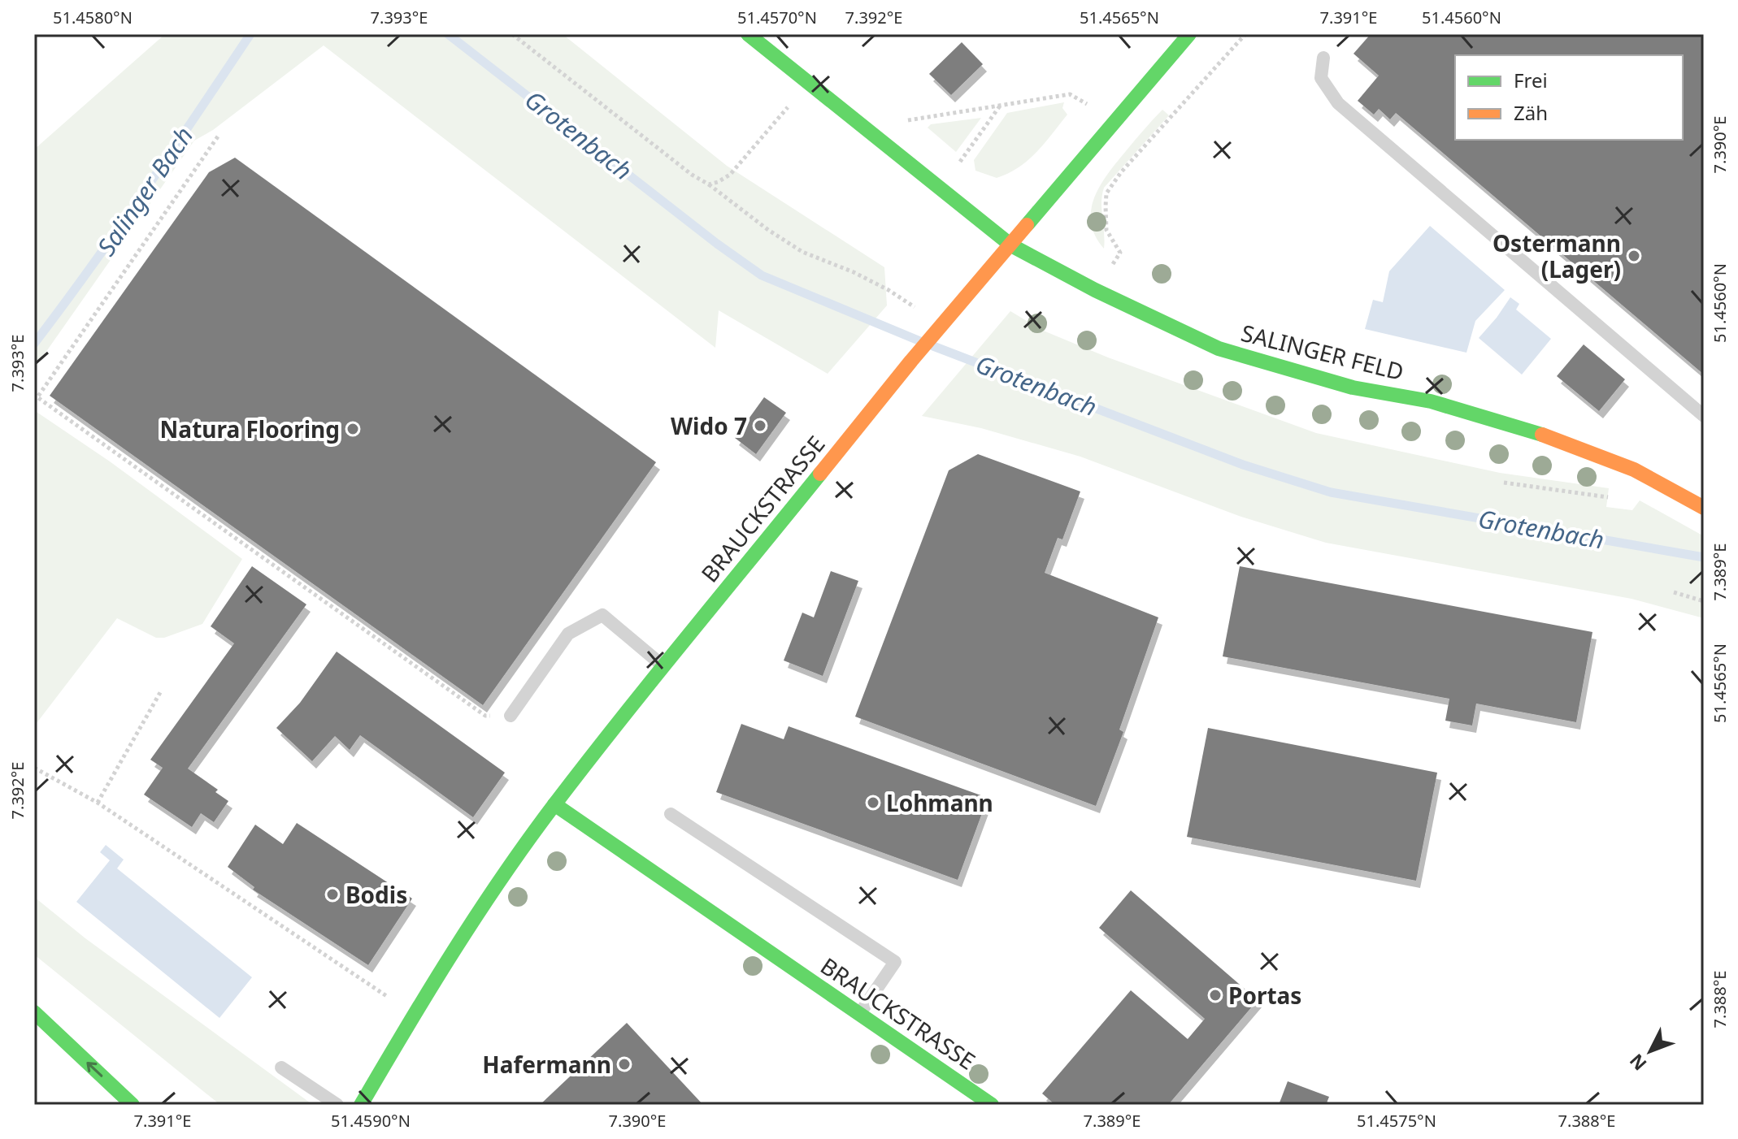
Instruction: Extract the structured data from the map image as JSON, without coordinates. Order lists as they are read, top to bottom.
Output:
{
  "streets": {
    "main road": ["SALINGER FELD", "BRAUCKSTRASSE"]
  },
  "crossings": [
    ["SALINGER FELD", "BRAUCKSTRASSE"]
  ],
  "water": ["Grotenbach", "Salinger Bach"],
  "places": [
    "Ostermann (Lager)",
    "Wido 7",
    "Natura Flooring",
    "Lohmann",
    "Bodis",
    "Portas",
    "Hafermann"
  ],
  "legend": ["Frei", "Zäh"],
  "north": "bottom left",
  "coordinates": [
    "51.4580°N",
    "7.393°E",
    "51.4570°N",
    "7.392°E",
    "51.4565°N",
    "7.391°E",
    "51.4560°N",
    "7.390°E",
    "7.389°E",
    "7.388°E",
    "51.4590°N",
    "51.4575°N"
  ]
}
